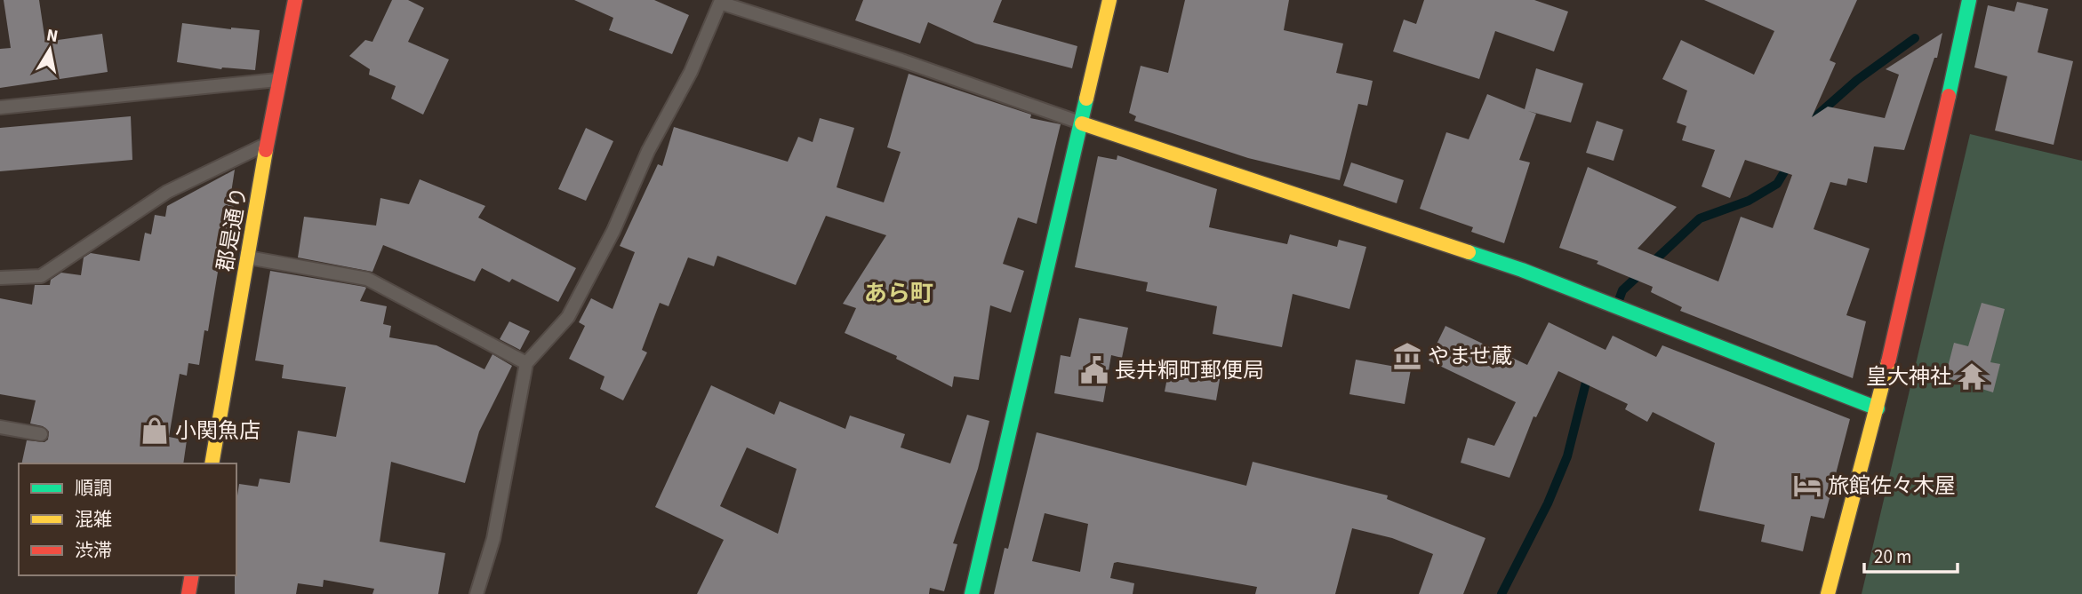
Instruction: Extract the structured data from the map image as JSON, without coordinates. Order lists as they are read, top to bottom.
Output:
{
  "streets": {
    "street": ["郡是通り"]
  },
  "districts": ["あら町"],
  "places": {
    "museum": ["やませ蔵"],
    "public building": ["長井粡町郵便局"],
    "temple": ["皇大神社"],
    "shop": ["小関魚店"],
    "hotel": ["旅館佐々木屋"]
  },
  "legend": ["順調", "混雑", "渋滞"],
  "scale_bar": "20 m",
  "north": "top"
}
